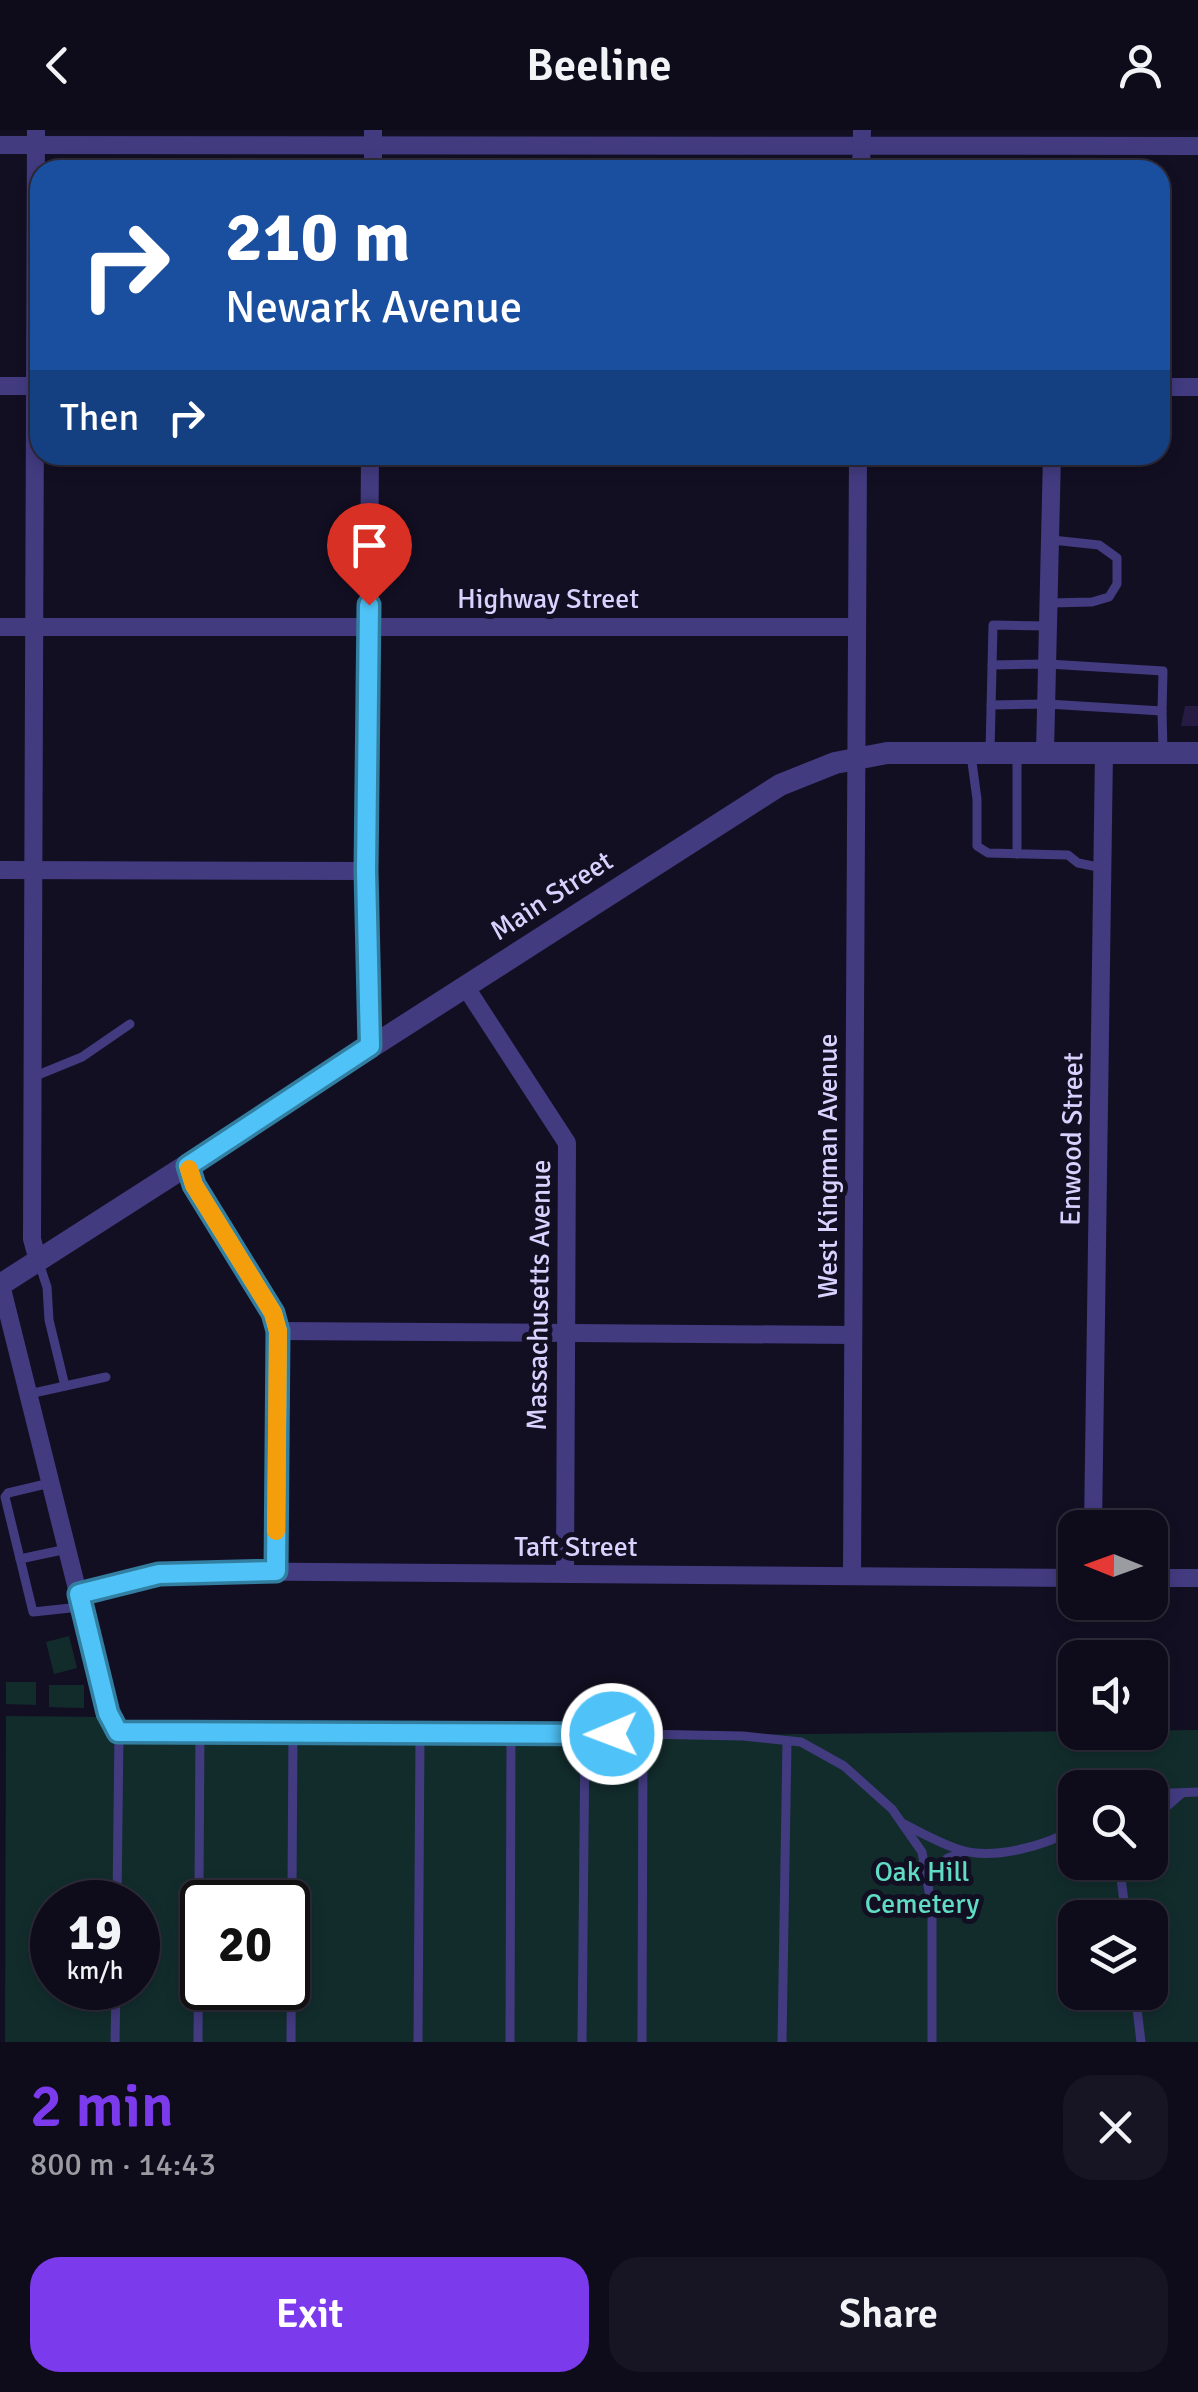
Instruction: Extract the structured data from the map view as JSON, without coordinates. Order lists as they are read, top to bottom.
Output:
{
  "streets": {
    "street": [
      "Highway Street",
      "Main Street",
      "Enwood Street",
      "West Kingman Avenue",
      "Massachusetts Avenue",
      "Taft Street"
    ]
  },
  "crossings": [
    ["Highway Street", "West Kingman Avenue"],
    ["Main Street", "Enwood Street"],
    ["Main Street", "West Kingman Avenue"],
    ["Main Street", "Massachusetts Avenue"],
    ["West Kingman Avenue", "Taft Street"],
    ["Massachusetts Avenue", "Taft Street"]
  ],
  "parks": ["Oak Hill Cemetery"],
  "north": "left",
  "page": {
    "header": "Beeline",
    "turn": ["210 m", "Newark Avenue"],
    "then": "Then",
    "speed": "19 km/h",
    "limit": "20",
    "heading": ["2 min", "800 m · 14:43"],
    "buttons": ["Exit", "Share"]
  }
}
